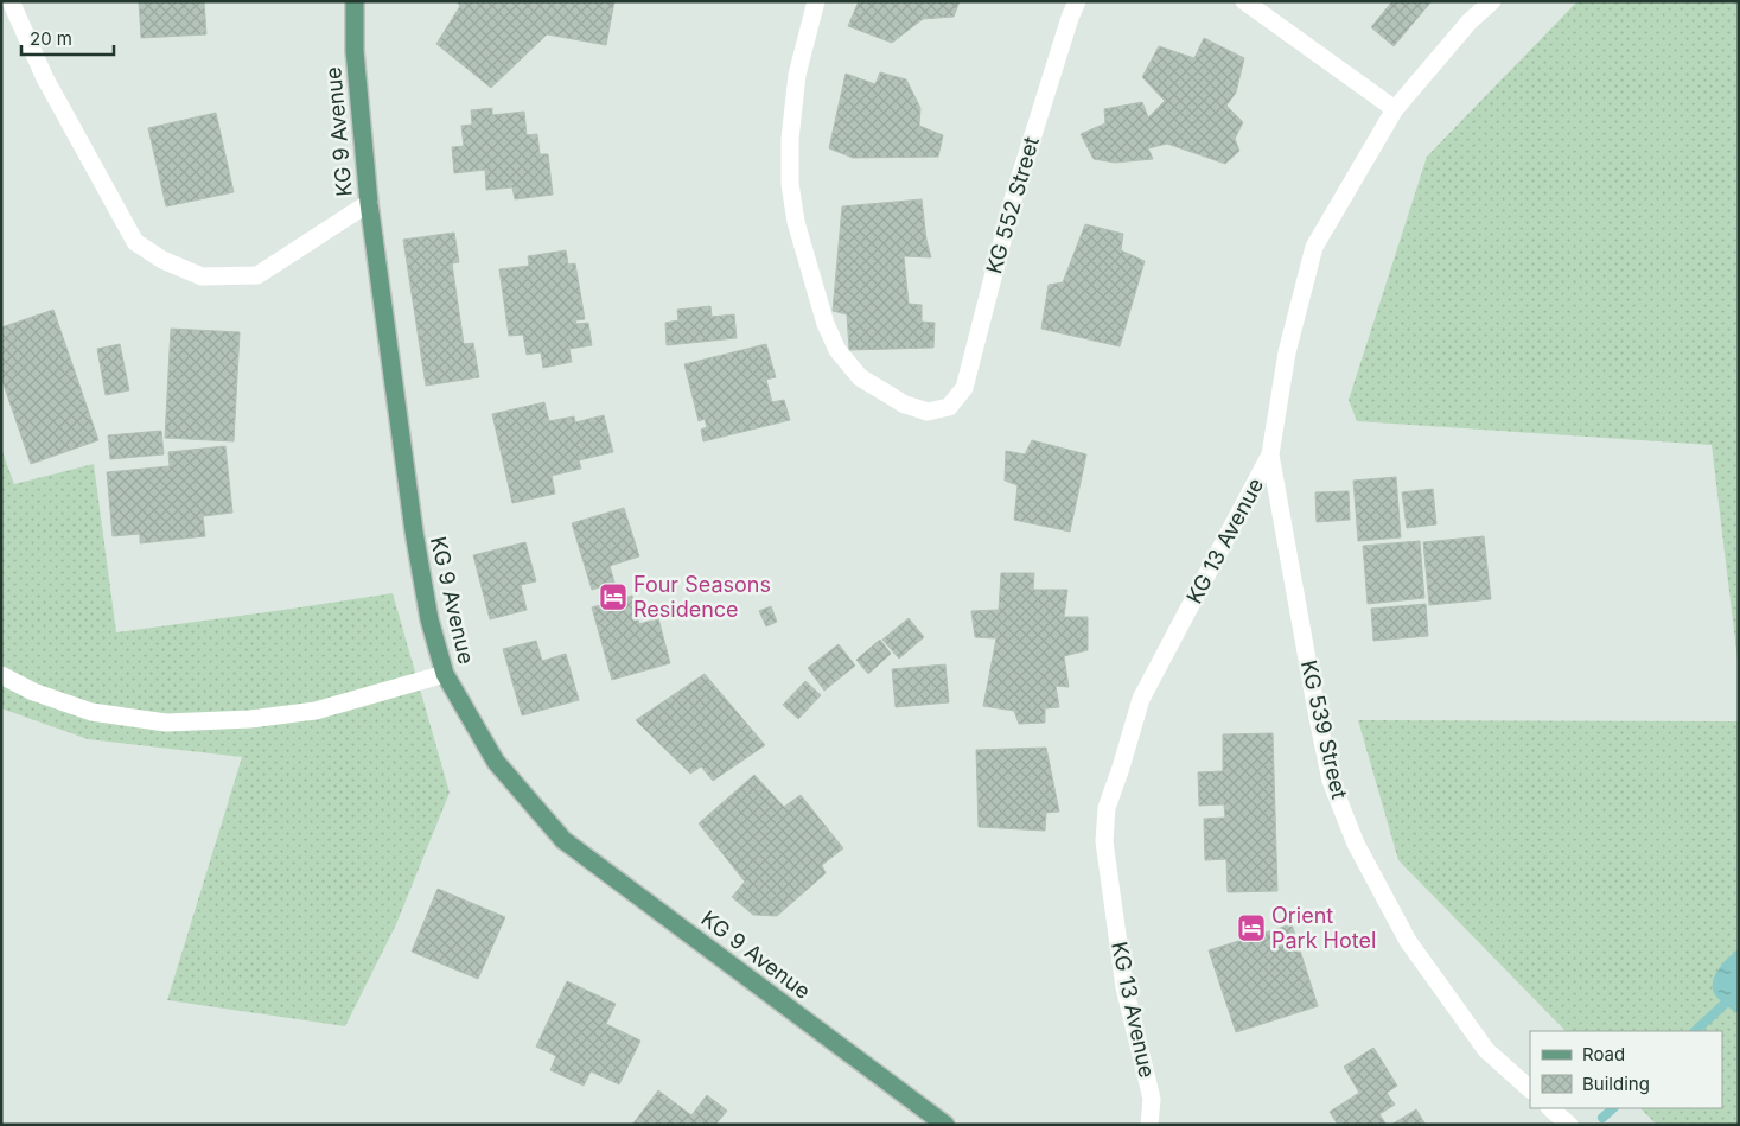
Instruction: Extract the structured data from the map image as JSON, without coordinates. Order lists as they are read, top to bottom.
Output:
{
  "streets": {
    "main road": ["KG 9 Avenue"],
    "street": ["KG 552 Street", "KG 13 Avenue", "KG 539 Street"]
  },
  "crossings": [
    ["KG 13 Avenue", "KG 539 Street"]
  ],
  "places": {
    "hotel": ["Four Seasons Residence", "Orient Park Hotel"]
  },
  "legend": ["Road", "Building"],
  "scale_bar": "20 m"
}
